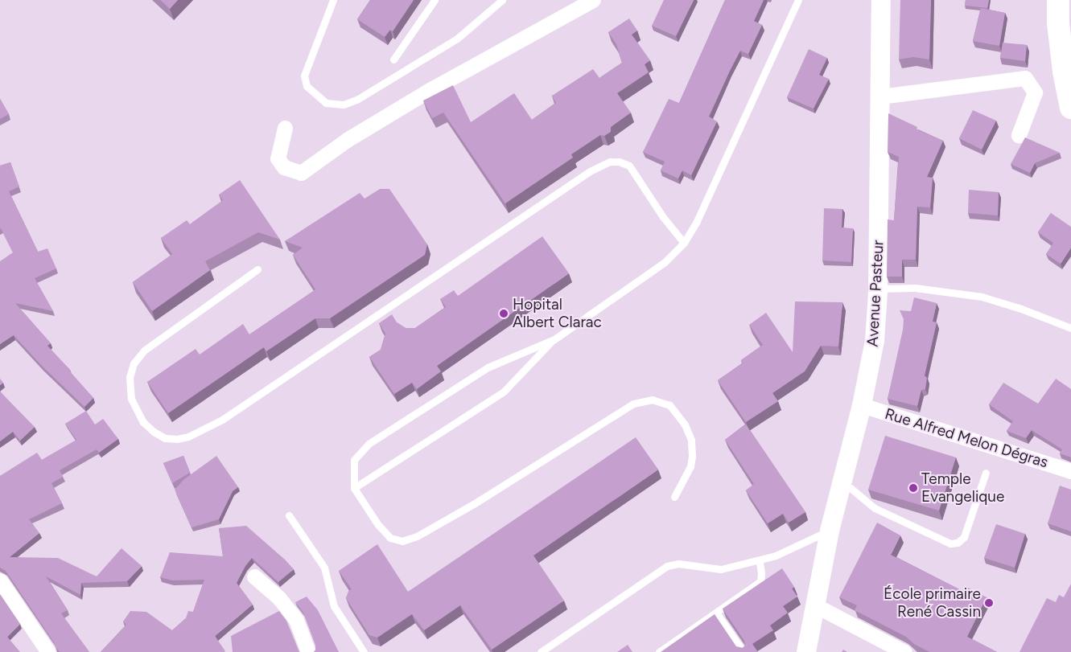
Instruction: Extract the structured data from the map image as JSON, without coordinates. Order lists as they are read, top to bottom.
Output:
{
  "streets": {
    "street": ["Avenue Pasteur", "Rue Alfred Melon Dégras"]
  },
  "crossings": [
    ["Avenue Pasteur", "Rue Alfred Melon Dégras"]
  ],
  "places": ["Hopital Albert Clarac", "Temple Evangelique", "École primaire René Cassin"]
}
